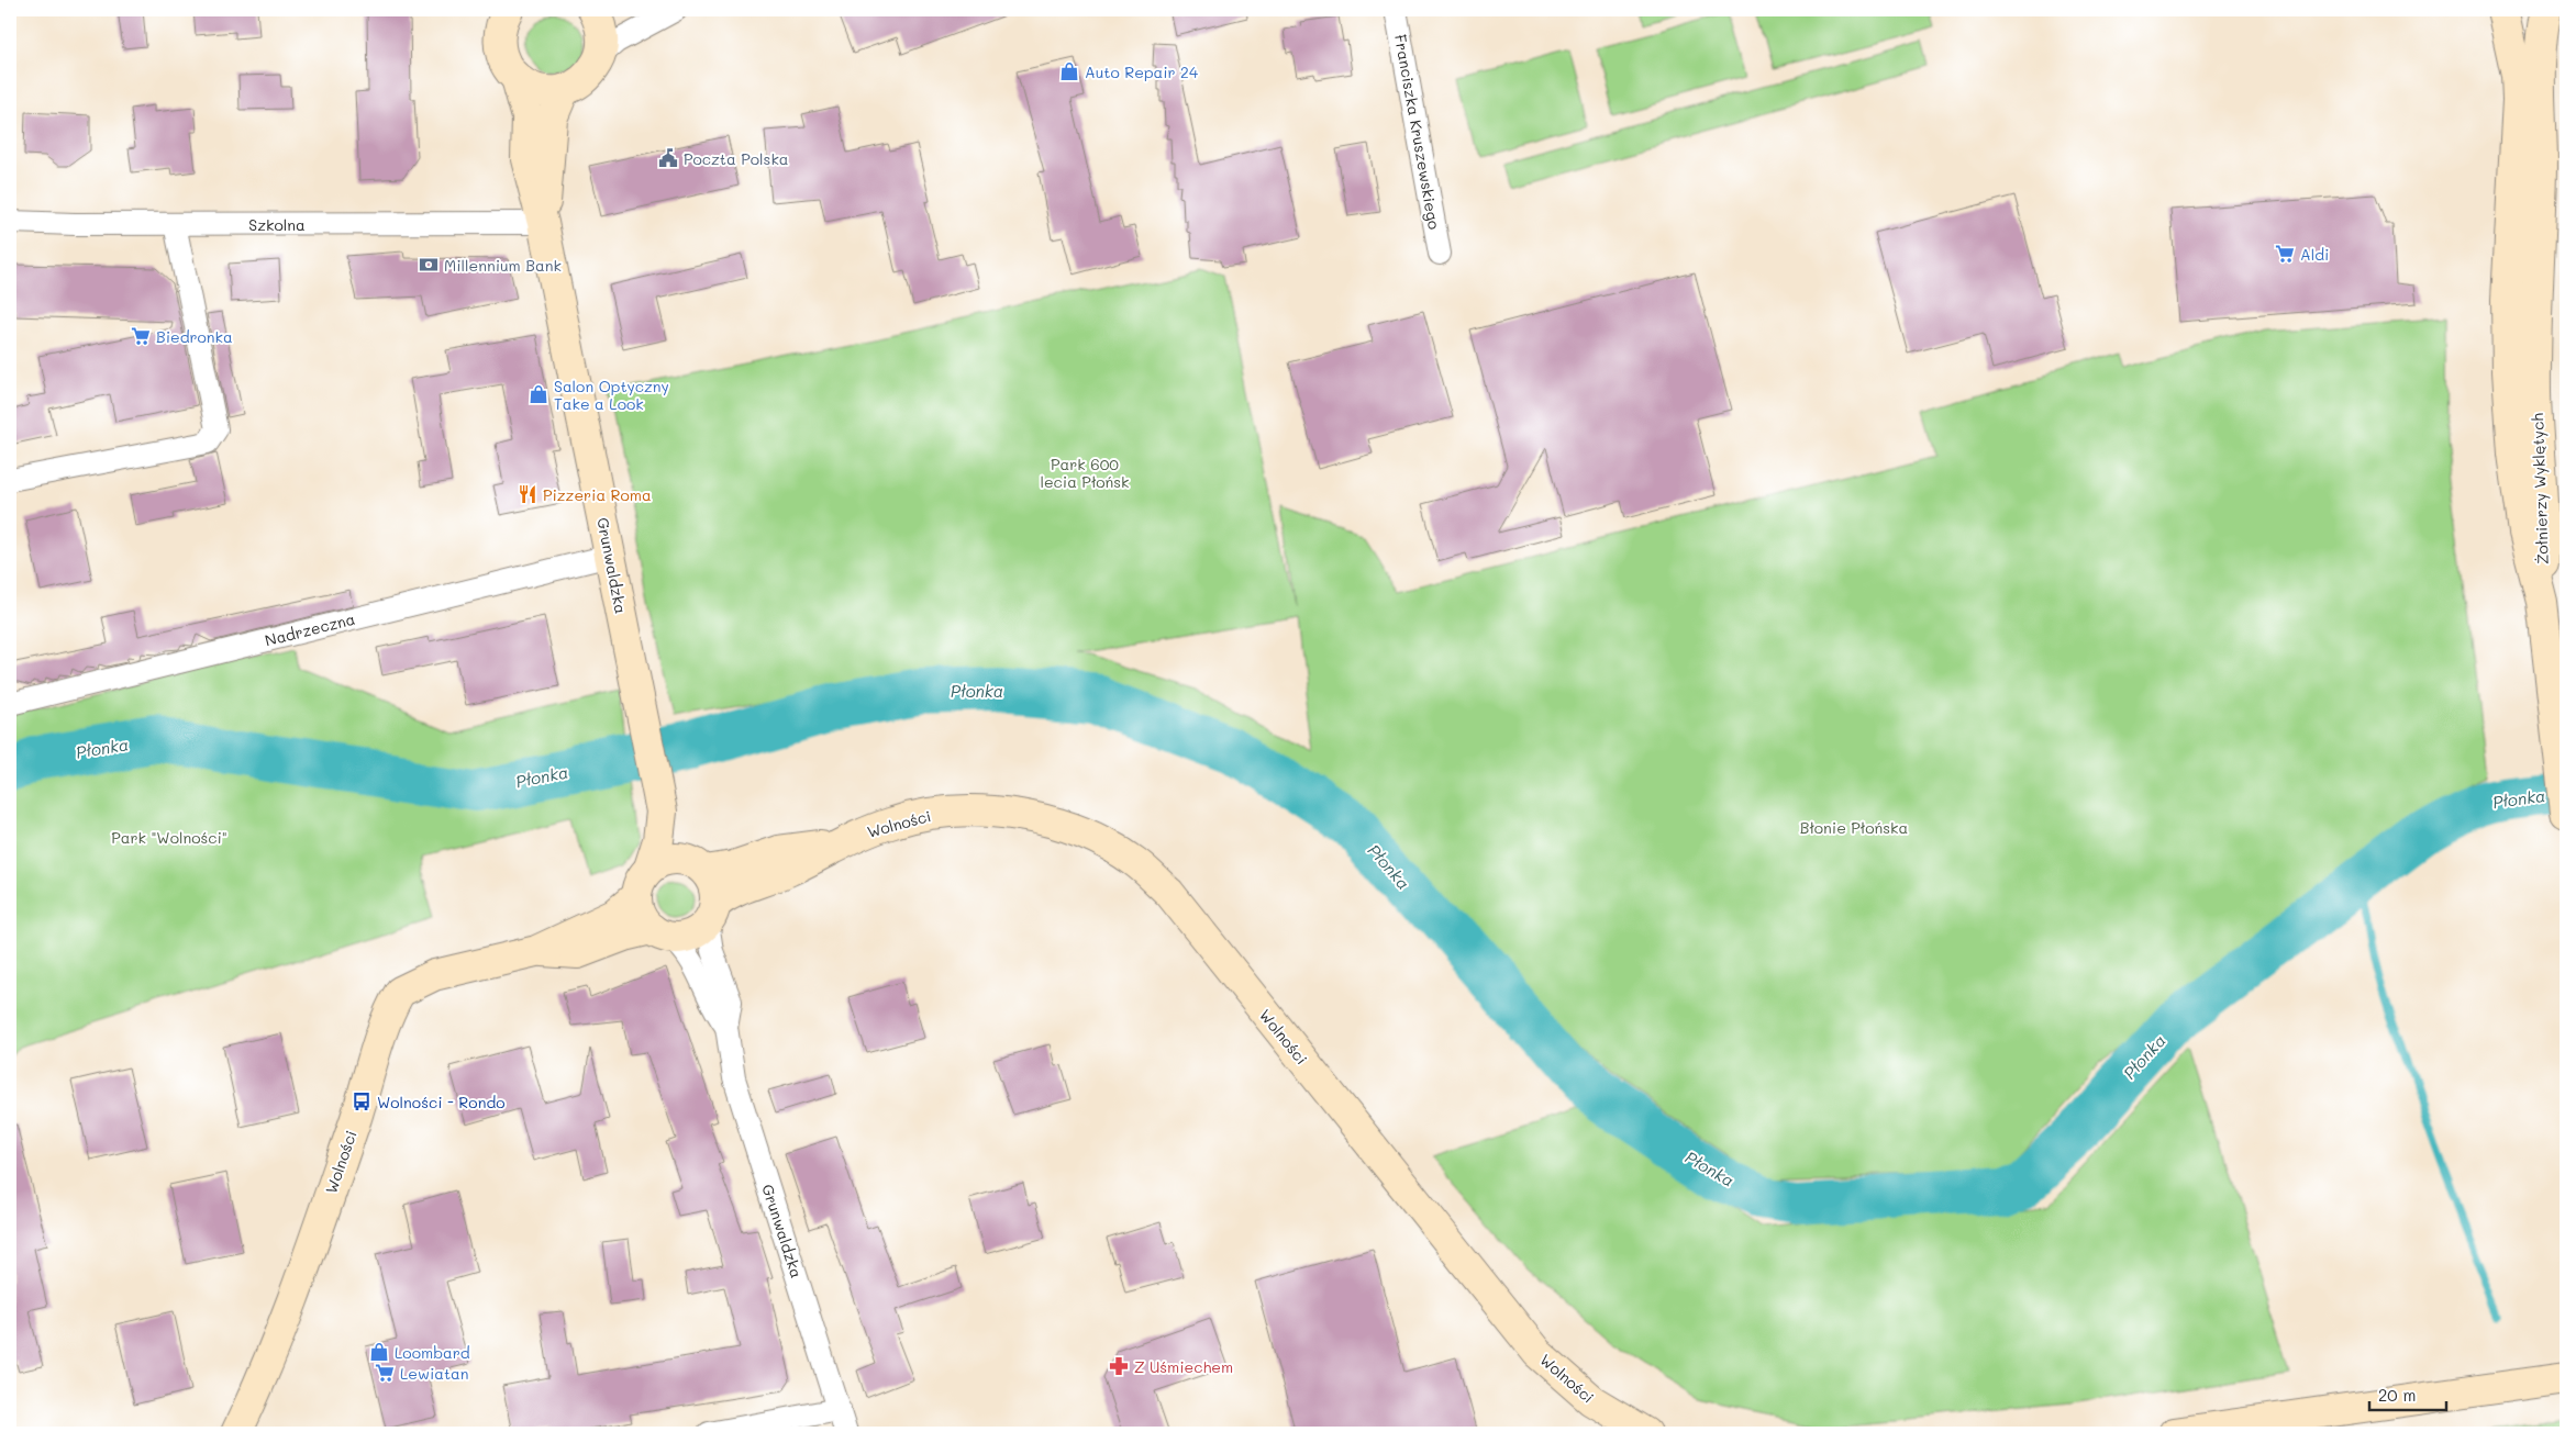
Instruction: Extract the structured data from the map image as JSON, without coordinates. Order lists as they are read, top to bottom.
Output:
{
  "streets": {
    "street": [
      "Franciszka Kruszewskiego",
      "Szkolna",
      "Żołnierzy Wyklętych",
      "Grunwaldzka",
      "Nadrzeczna",
      "Wolności"
    ]
  },
  "crossings": [
    ["Szkolna", "Grunwaldzka"],
    ["Grunwaldzka", "Nadrzeczna"],
    ["Grunwaldzka", "Wolności"]
  ],
  "water": ["Płonka"],
  "parks": ["Park 600 lecia Płońsk", "Błonie Płońska", "Park \"Wolności\""],
  "places": {
    "shop": ["Auto Repair 24", "Salon Optyczny Take a Look", "Loombard"],
    "public building": ["Poczta Polska"],
    "supermarket": ["Aldi", "Biedronka", "Lewiatan"],
    "bank": ["Millennium Bank"],
    "restaurant": ["Pizzeria Roma"],
    "bus stop": ["Wolności - Rondo"],
    "pharmacy": ["Z Uśmiechem"]
  },
  "scale_bar": "20 m"
}
